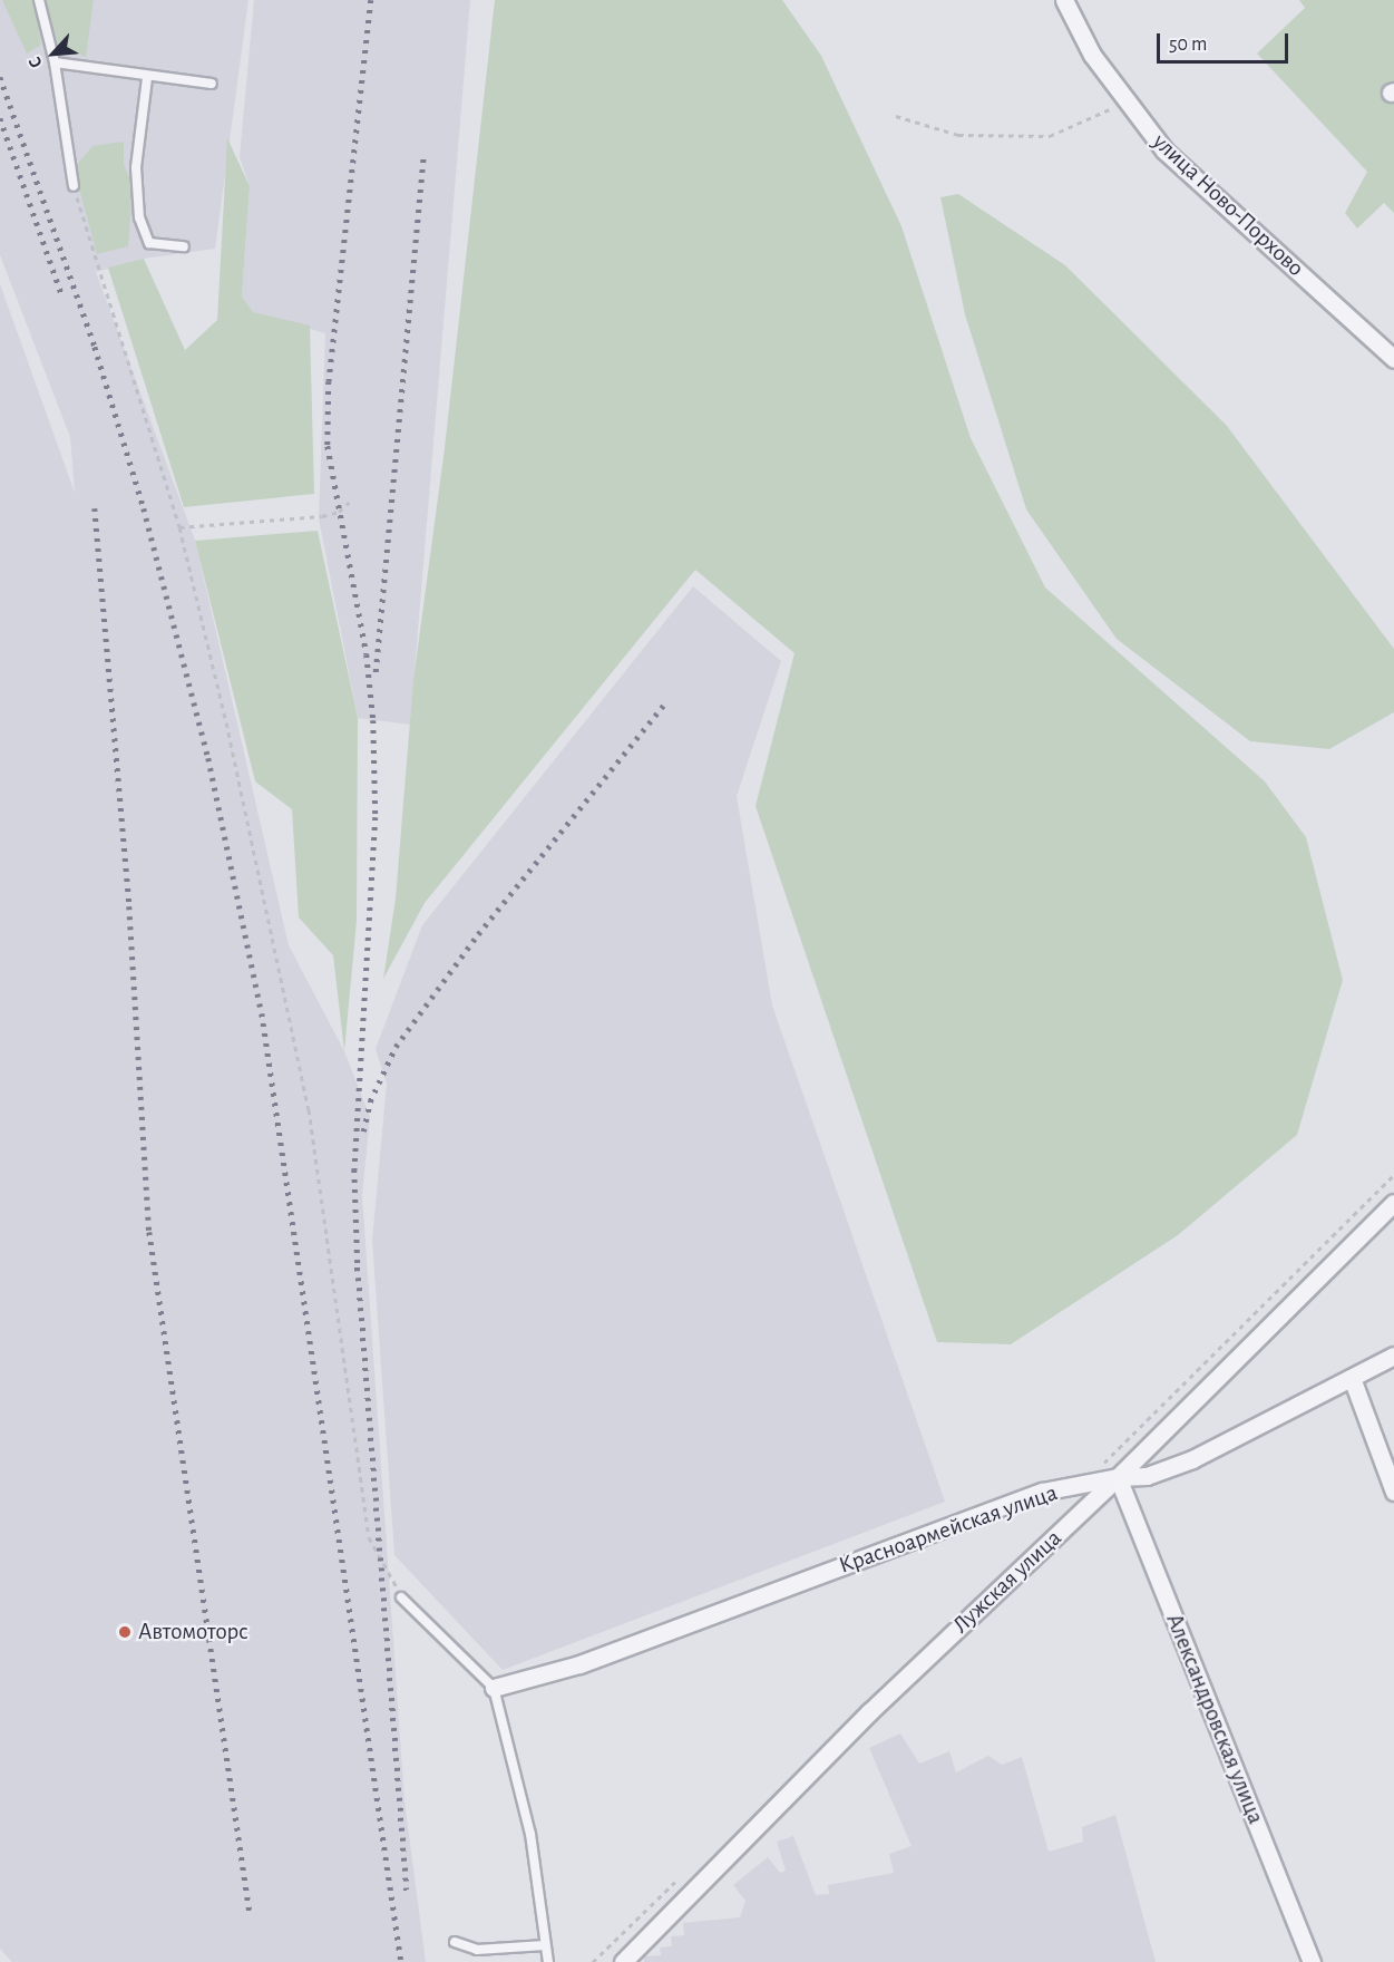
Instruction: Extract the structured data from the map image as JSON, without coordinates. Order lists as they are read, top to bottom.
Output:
{
  "streets": {
    "street": [
      "улица Ново-Порхово",
      "Красноармейская улица",
      "Лужская улица",
      "Александровская улица"
    ]
  },
  "crossings": [
    ["Красноармейская улица", "Лужская улица"],
    ["Красноармейская улица", "Александровская улица"],
    ["Лужская улица", "Александровская улица"]
  ],
  "places": ["Автомоторс"],
  "scale_bar": "50 m",
  "north": "bottom left"
}
